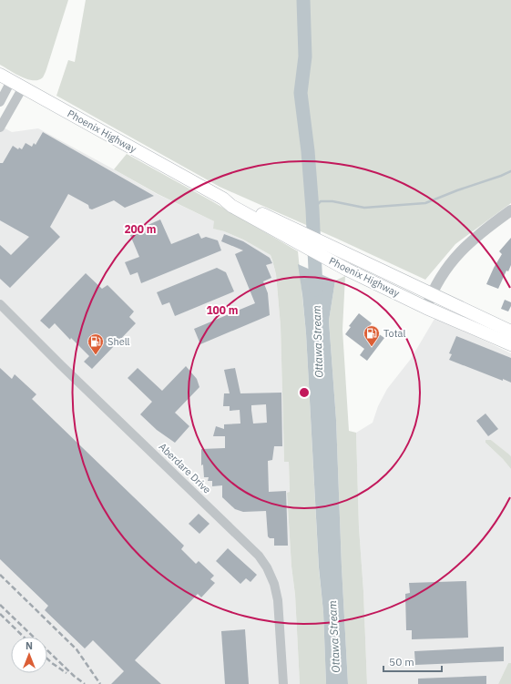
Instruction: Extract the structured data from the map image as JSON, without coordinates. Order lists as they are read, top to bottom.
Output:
{
  "streets": {
    "main road": ["Phoenix Highway"],
    "street": ["Aberdare Drive"]
  },
  "water": ["Ottawa Stream"],
  "places": {
    "fuel station": ["Total", "Shell"]
  },
  "scale_bar": "50 m",
  "north": "top",
  "rings": ["200 m", "100 m"]
}
